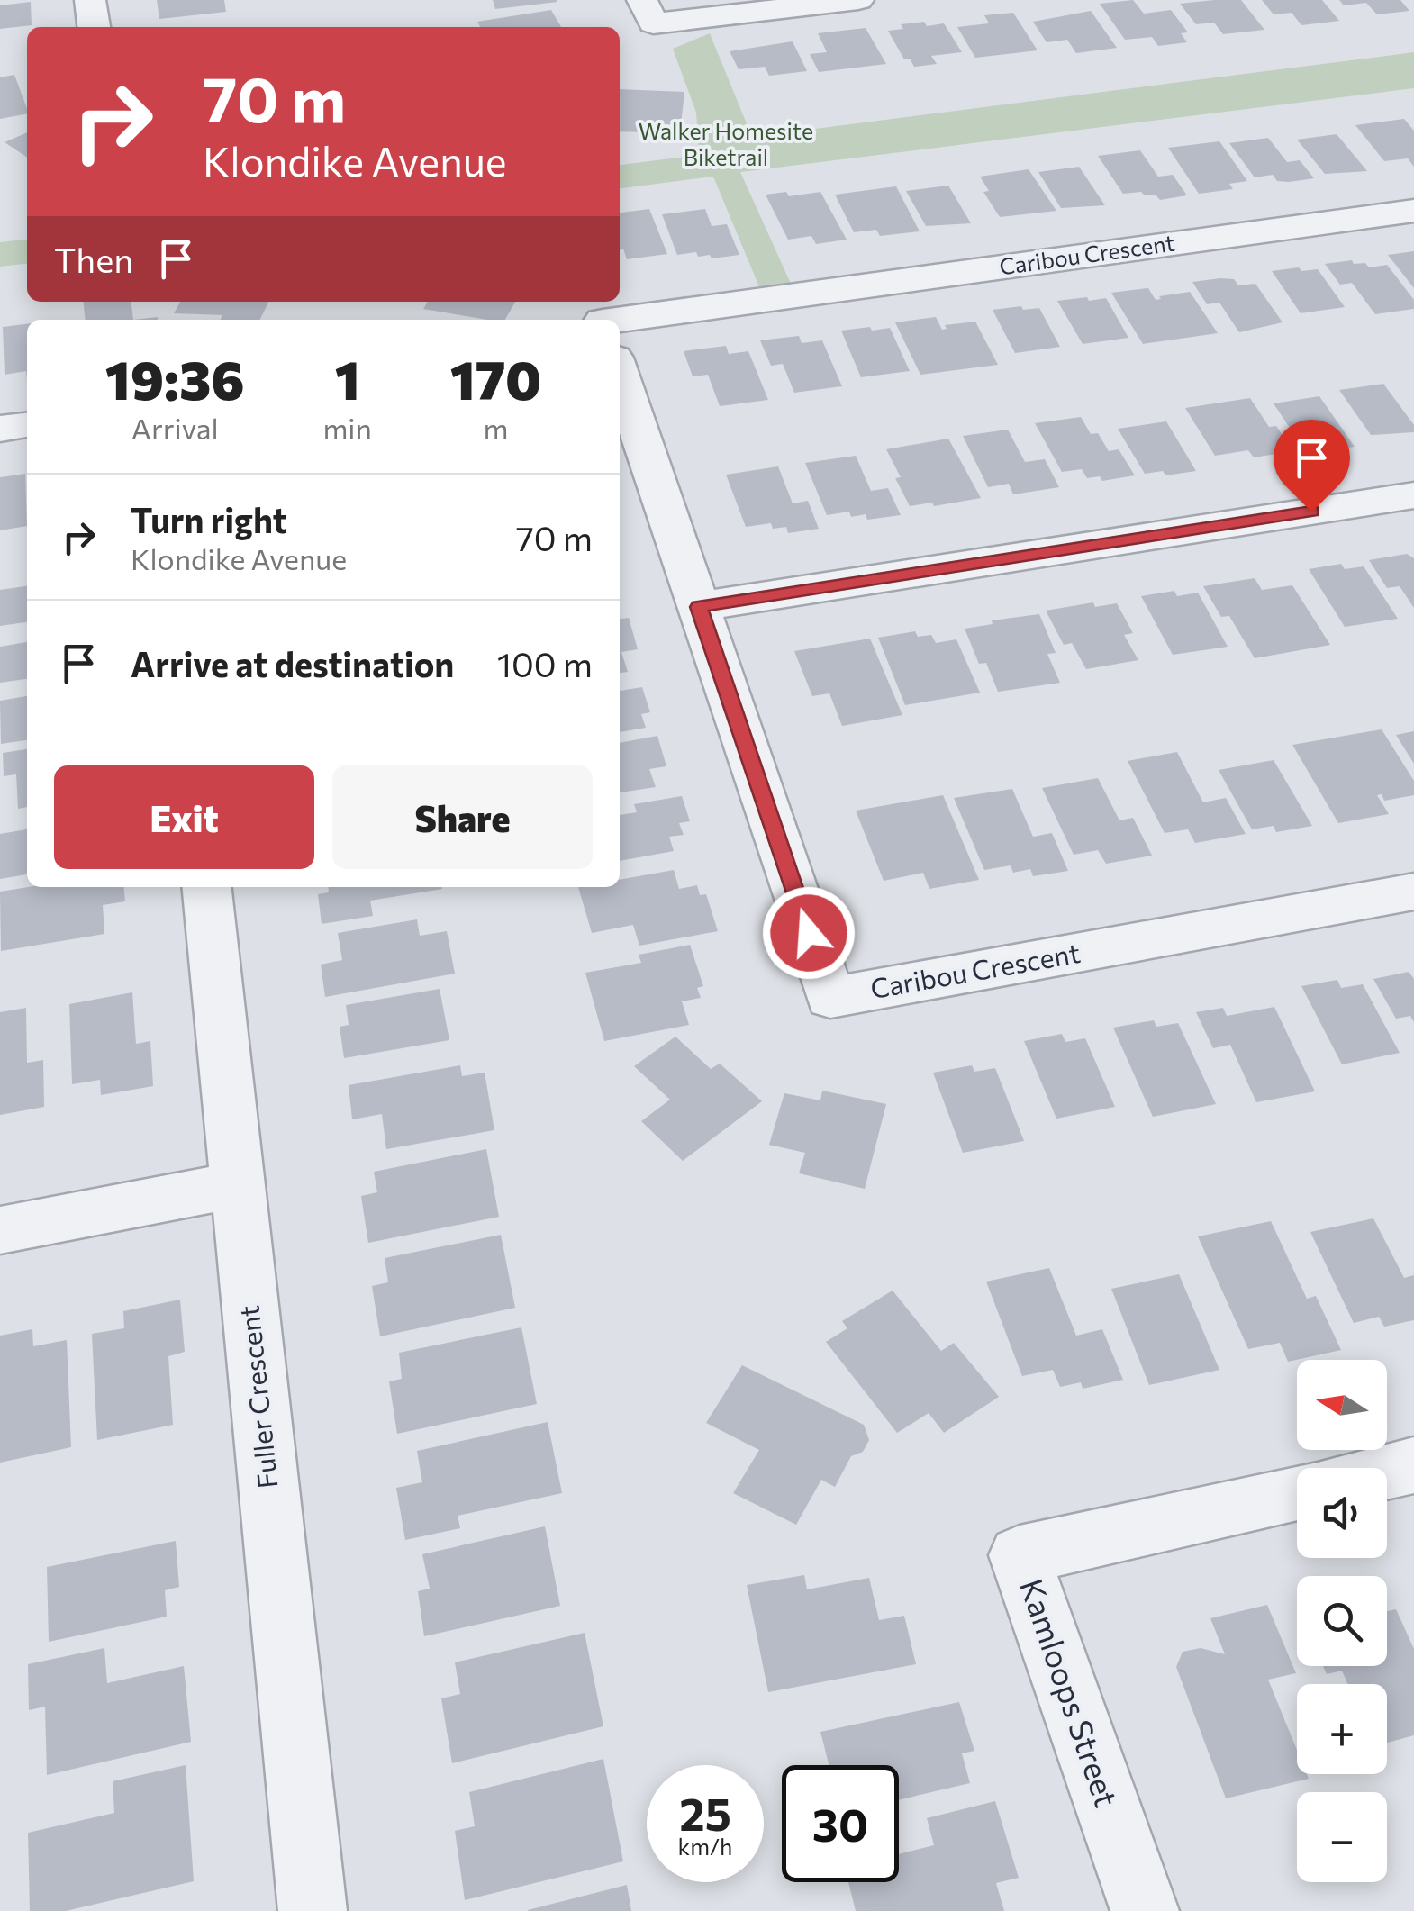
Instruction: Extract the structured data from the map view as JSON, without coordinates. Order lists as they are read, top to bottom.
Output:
{
  "streets": {
    "street": ["Caribou Crescent", "Fuller Crescent", "Kamloops Street"]
  },
  "parks": ["Walker Homesite Biketrail"],
  "north": "left",
  "page": {
    "turn": ["70 m", "Klondike Avenue"],
    "then": "Then",
    "eta": [
      "19:36",
      "Arrival",
      "1",
      "min",
      "170",
      "m"
    ],
    "list": [
      {
        "name": "Turn right",
        "note": "Klondike Avenue",
        "value": "70 m"
      },
      {
        "name": "Arrive at destination",
        "value": "100 m"
      }
    ],
    "buttons": ["Exit", "Share"],
    "map_buttons": ["+", "−"],
    "speed": "25 km/h",
    "limit": "30"
  }
}
